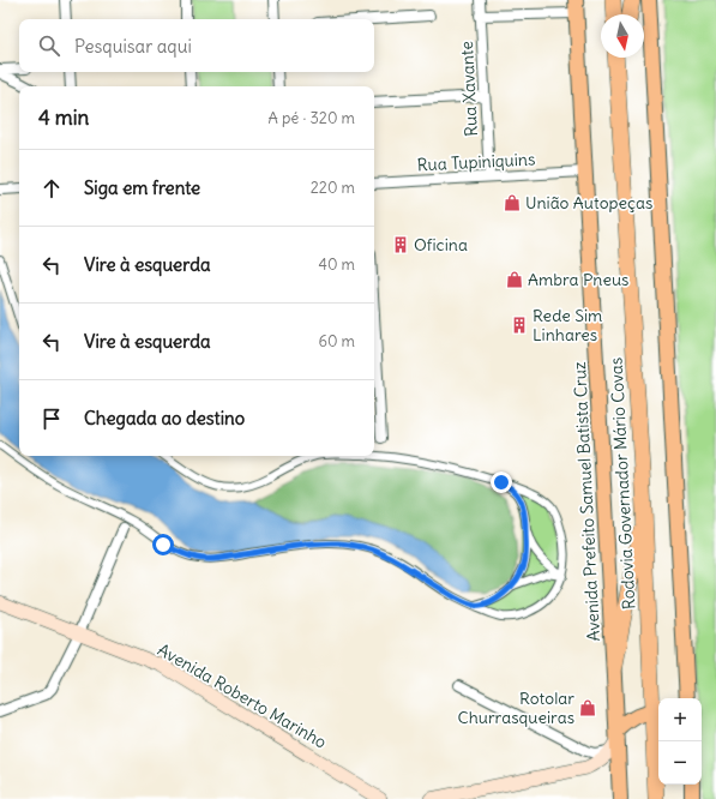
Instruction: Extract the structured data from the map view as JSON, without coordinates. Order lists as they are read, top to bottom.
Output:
{
  "streets": {
    "highway": ["Rodovia Governador Mário Covas"],
    "main road": ["Avenida Prefeito Samuel Batista Cruz", "Avenida Roberto Marinho"],
    "street": ["Rua Xavante", "Rua Tupiniquins"]
  },
  "crossings": [
    ["Rua Xavante", "Rua Tupiniquins"],
    ["Rua Tupiniquins", "Avenida Prefeito Samuel Batista Cruz"]
  ],
  "places": {
    "shop": ["União Autopeças", "Ambra Pneus", "Rotolar Churrasqueiras"],
    "building": ["Oficina", "Rede Sim Linhares"]
  },
  "north": "bottom",
  "page": {
    "search": "Pesquisar aqui",
    "heading": ["4 min", "A pé · 320 m"],
    "list": [
      ["Siga em frente", "220 m"],
      ["Vire à esquerda", "40 m"],
      ["Vire à esquerda", "60 m"],
      "Chegada ao destino"
    ],
    "map_buttons": ["+", "−"]
  }
}
